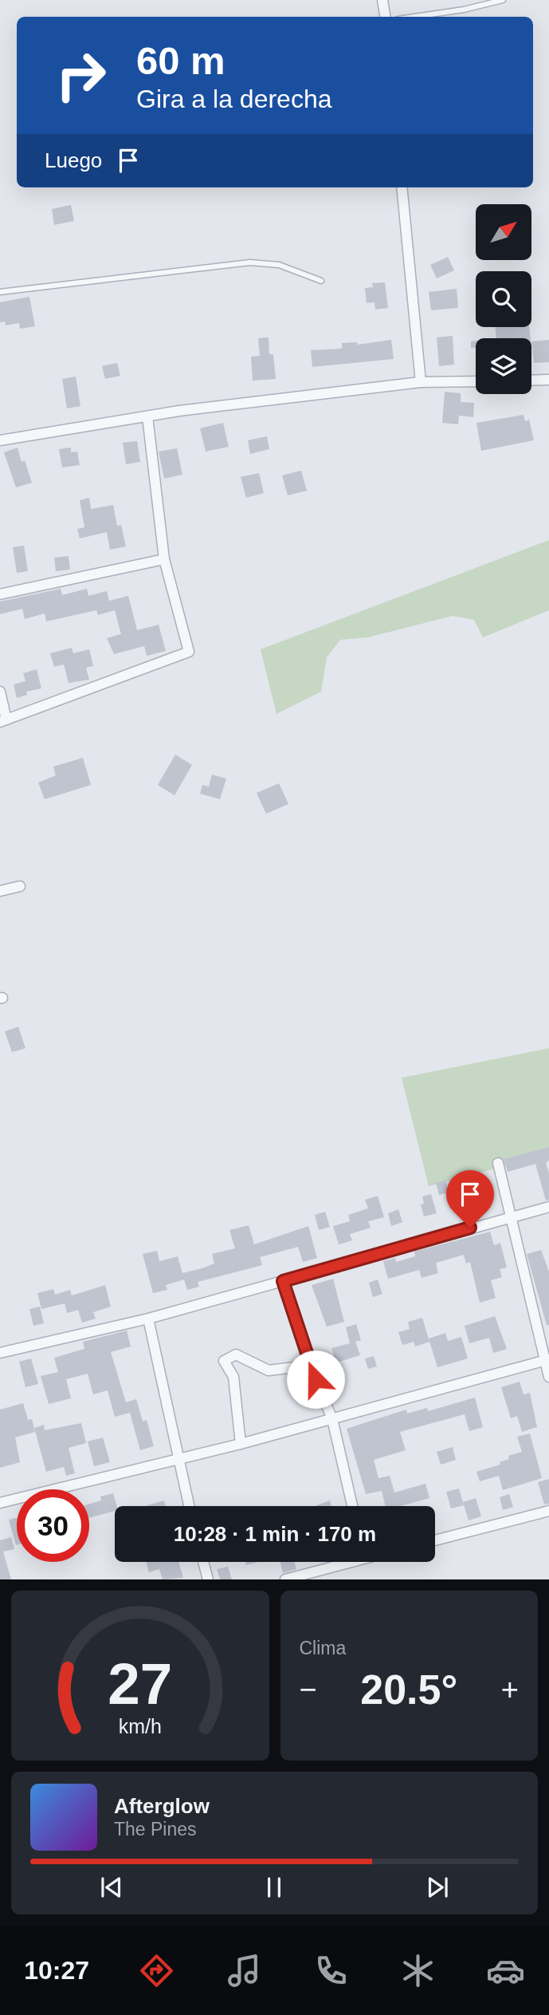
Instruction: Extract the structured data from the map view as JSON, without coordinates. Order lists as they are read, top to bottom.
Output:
{
  "north": "top right",
  "page": {
    "turn": ["60 m", "Gira a la derecha"],
    "then": "Luego",
    "limit": "30",
    "trip": "10:28 · 1 min · 170 m",
    "tile": "Clima",
    "heat": ["−", "20.5°", "+"],
    "song": ["Afterglow", "The Pines"],
    "tabs": "10:27",
    "gauge": ["27", "km/h"]
  }
}
